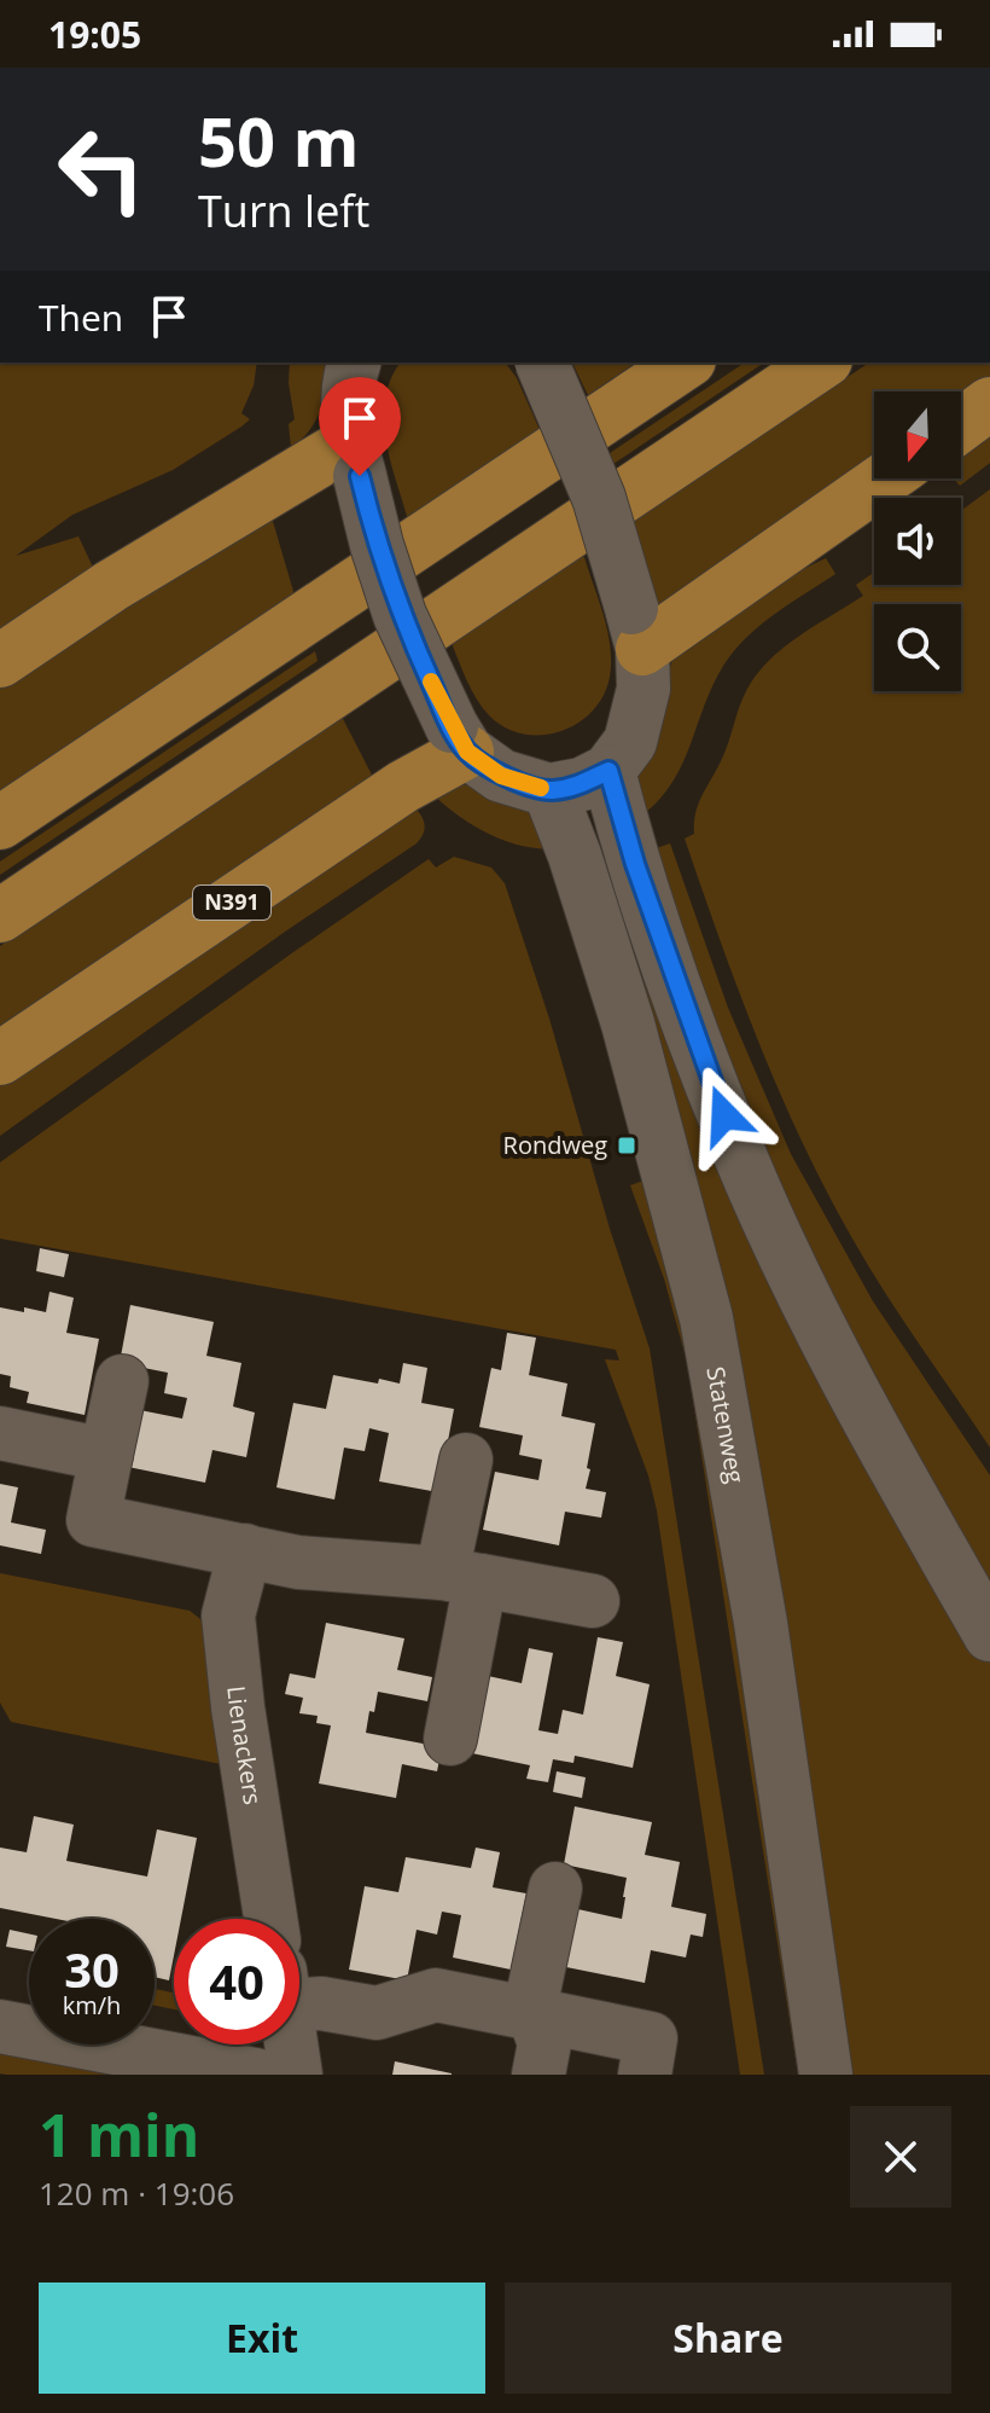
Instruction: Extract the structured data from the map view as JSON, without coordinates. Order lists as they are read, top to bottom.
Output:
{
  "streets": {
    "main road": ["N391"],
    "street": ["Statenweg", "Lienackers"]
  },
  "places": {
    "transit": ["Rondweg"]
  },
  "north": "bottom",
  "page": {
    "status": "19:05",
    "turn": ["50 m", "Turn left"],
    "then": "Then",
    "speed": "30 km/h",
    "limit": "40",
    "heading": ["1 min", "120 m · 19:06"],
    "buttons": ["Exit", "Share"]
  }
}
